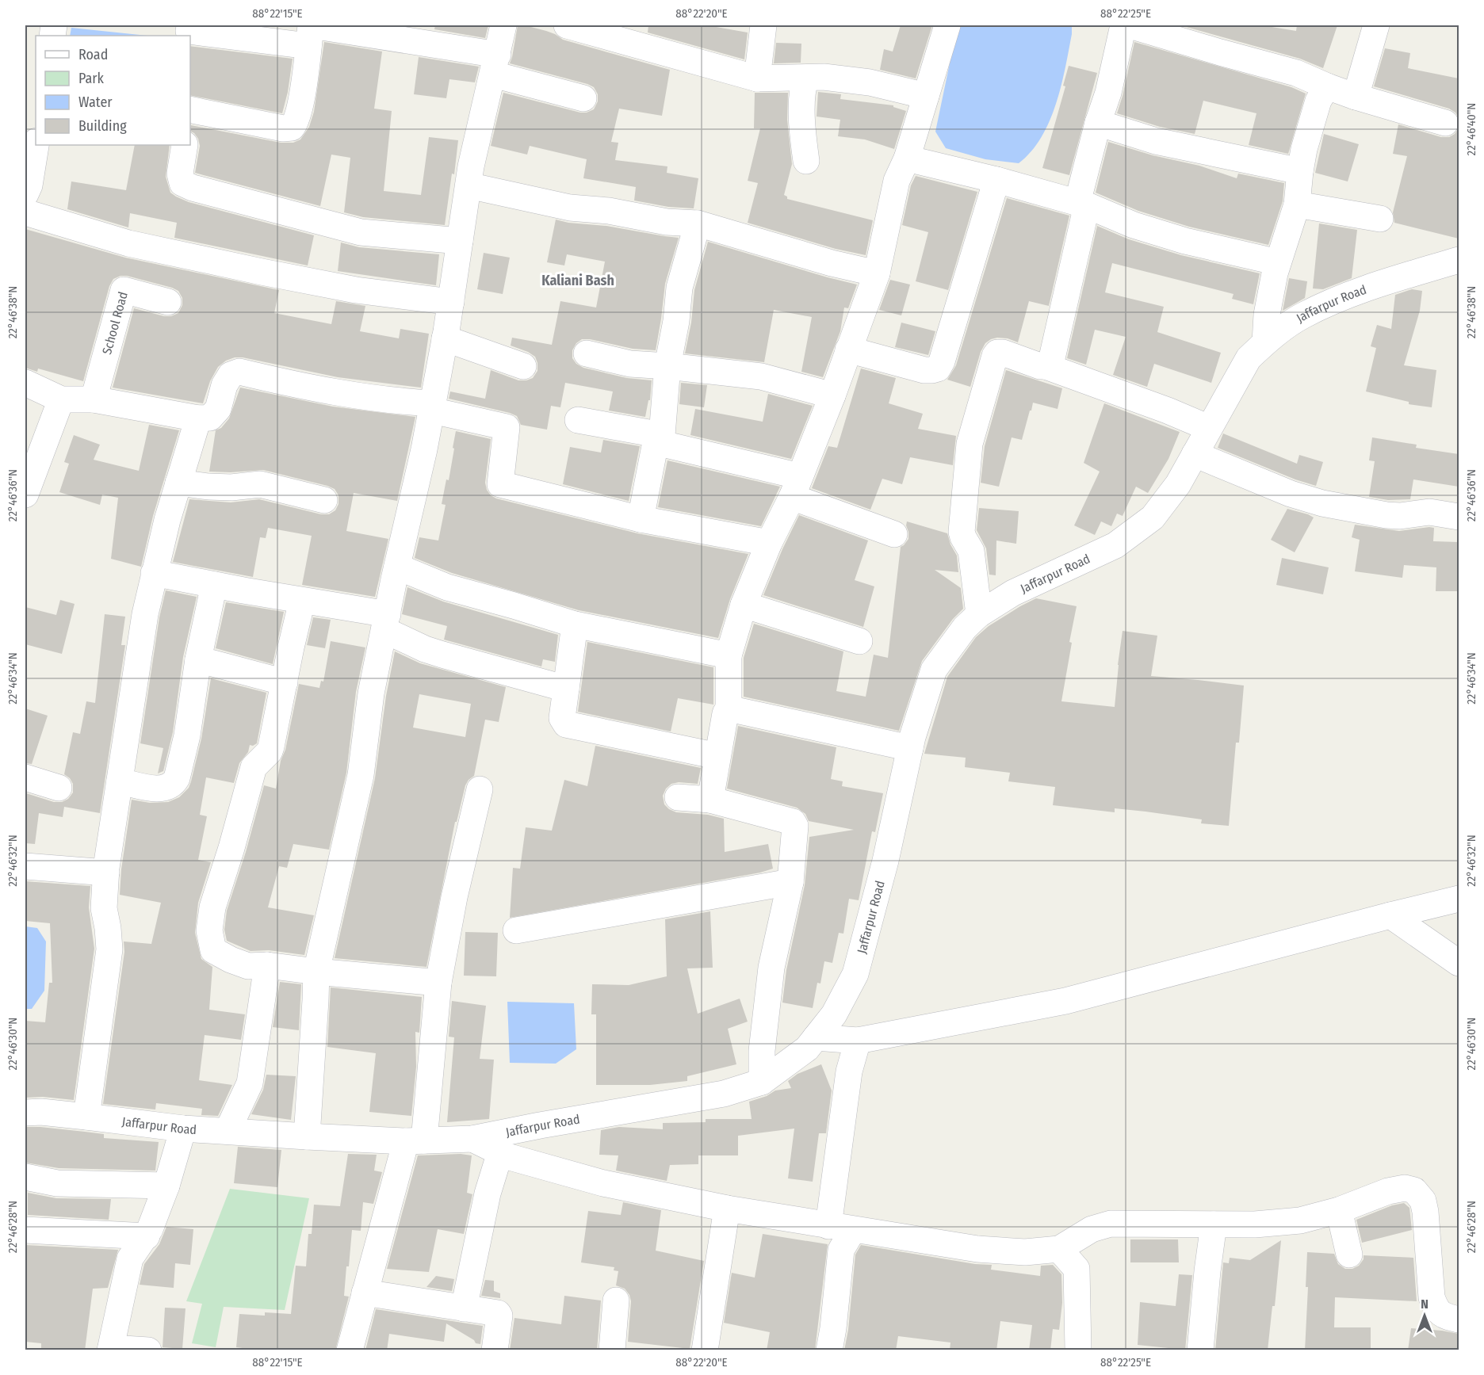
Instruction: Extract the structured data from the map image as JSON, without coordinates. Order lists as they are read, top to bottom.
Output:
{
  "streets": {
    "street": ["Jaffarpur Road", "School Road"]
  },
  "districts": ["Kaliani Bash"],
  "legend": [
    "Road",
    "Park",
    "Water",
    "Building"
  ],
  "north": "top",
  "coordinates": [
    "88°22'15\"E",
    "88°22'20\"E",
    "88°22'25\"E",
    "22°46'40\"N",
    "22°46'38\"N",
    "22°46'36\"N",
    "22°46'34\"N",
    "22°46'32\"N",
    "22°46'30\"N",
    "22°46'28\"N"
  ]
}
